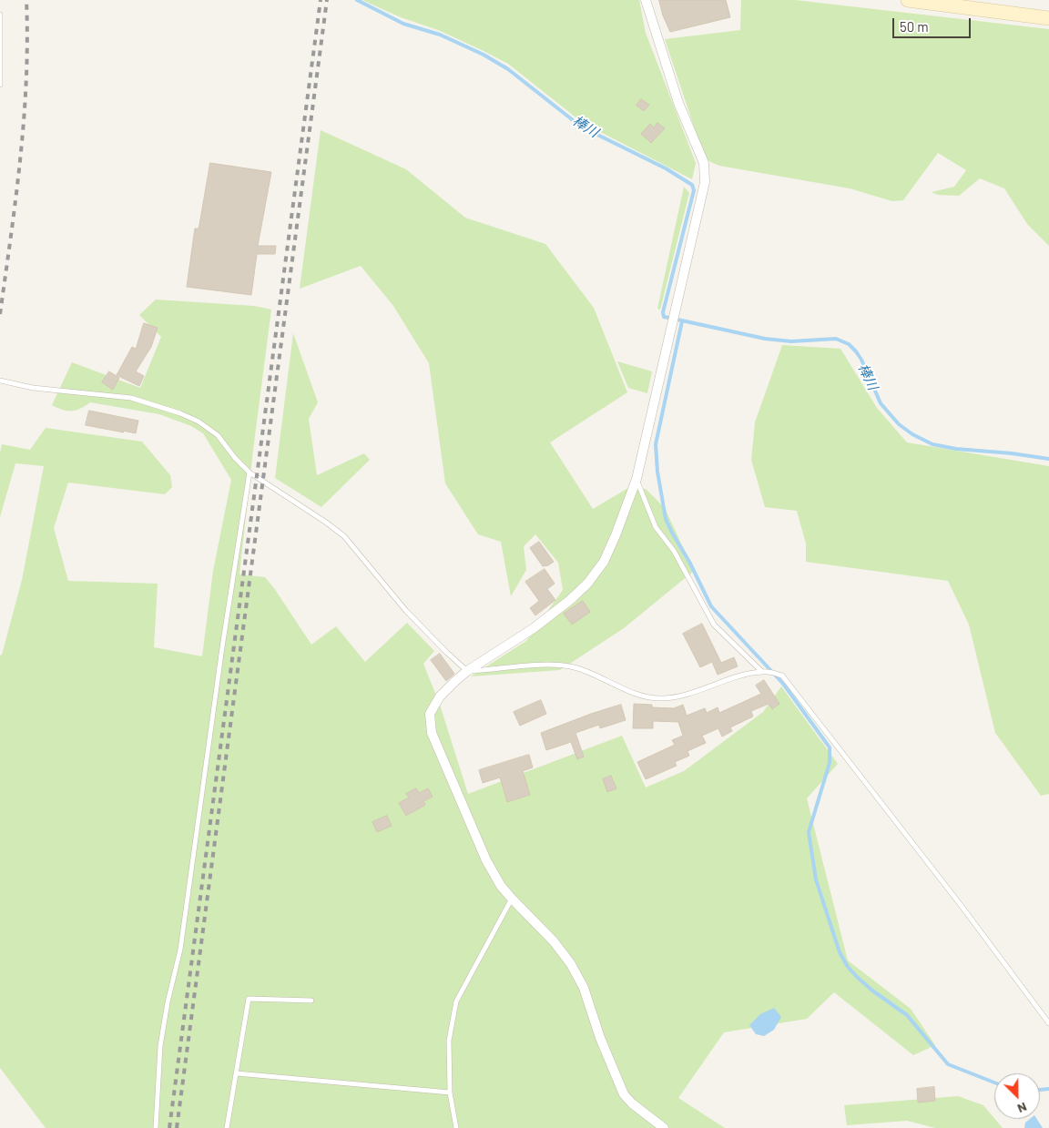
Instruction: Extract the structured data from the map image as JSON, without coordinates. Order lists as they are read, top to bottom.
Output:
{
  "water": ["棒川"],
  "scale_bar": "50 m",
  "north": "bottom right"
}
